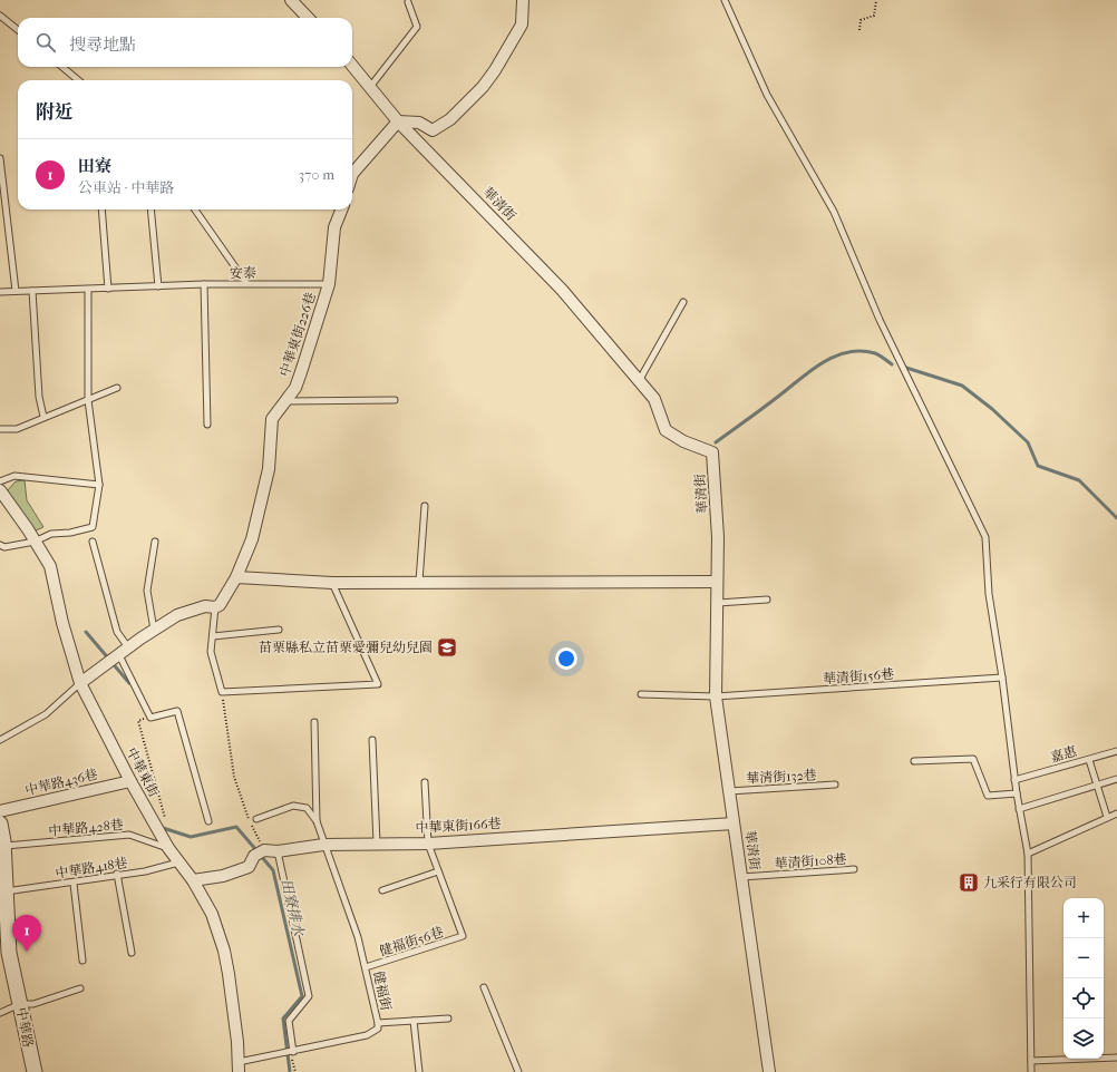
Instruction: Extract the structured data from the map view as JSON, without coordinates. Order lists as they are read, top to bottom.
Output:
{
  "streets": {
    "street": [
      "華清街",
      "中華東街226巷",
      "中華東街",
      "中華路436巷",
      "中華東街166巷",
      "中華路"
    ],
    "lane": [
      "安泰",
      "華清街156巷",
      "嘉惠",
      "華清街132巷",
      "中華路428巷",
      "華清街108巷",
      "中華路418巷",
      "健福街56巷",
      "健福街"
    ]
  },
  "crossings": [
    ["華清街", "華清街156巷"],
    ["華清街", "華清街132巷"],
    ["華清街", "中華東街166巷"],
    ["華清街", "華清街108巷"],
    ["安泰", "中華東街226巷"],
    ["中華東街", "中華路436巷"],
    ["中華東街", "中華路428巷"],
    ["中華東街", "中華路418巷"],
    ["中華東街", "健福街"],
    ["中華東街166巷", "健福街"],
    ["中華路428巷", "中華路"],
    ["中華路418巷", "中華路"],
    ["健福街56巷", "健福街"]
  ],
  "water": ["田寮排水"],
  "places": {
    "school or university": ["苗栗縣私立苗栗愛彌兒幼兒園"],
    "building": ["九采行有限公司"]
  },
  "page": {
    "search": "搜尋地點",
    "heading": "附近",
    "list": [
      {
        "mark": "1",
        "name": "田寮",
        "note": "公車站 · 中華路",
        "value": "370 m"
      }
    ],
    "map_buttons": ["+", "−"],
    "pins": "1"
  }
}
